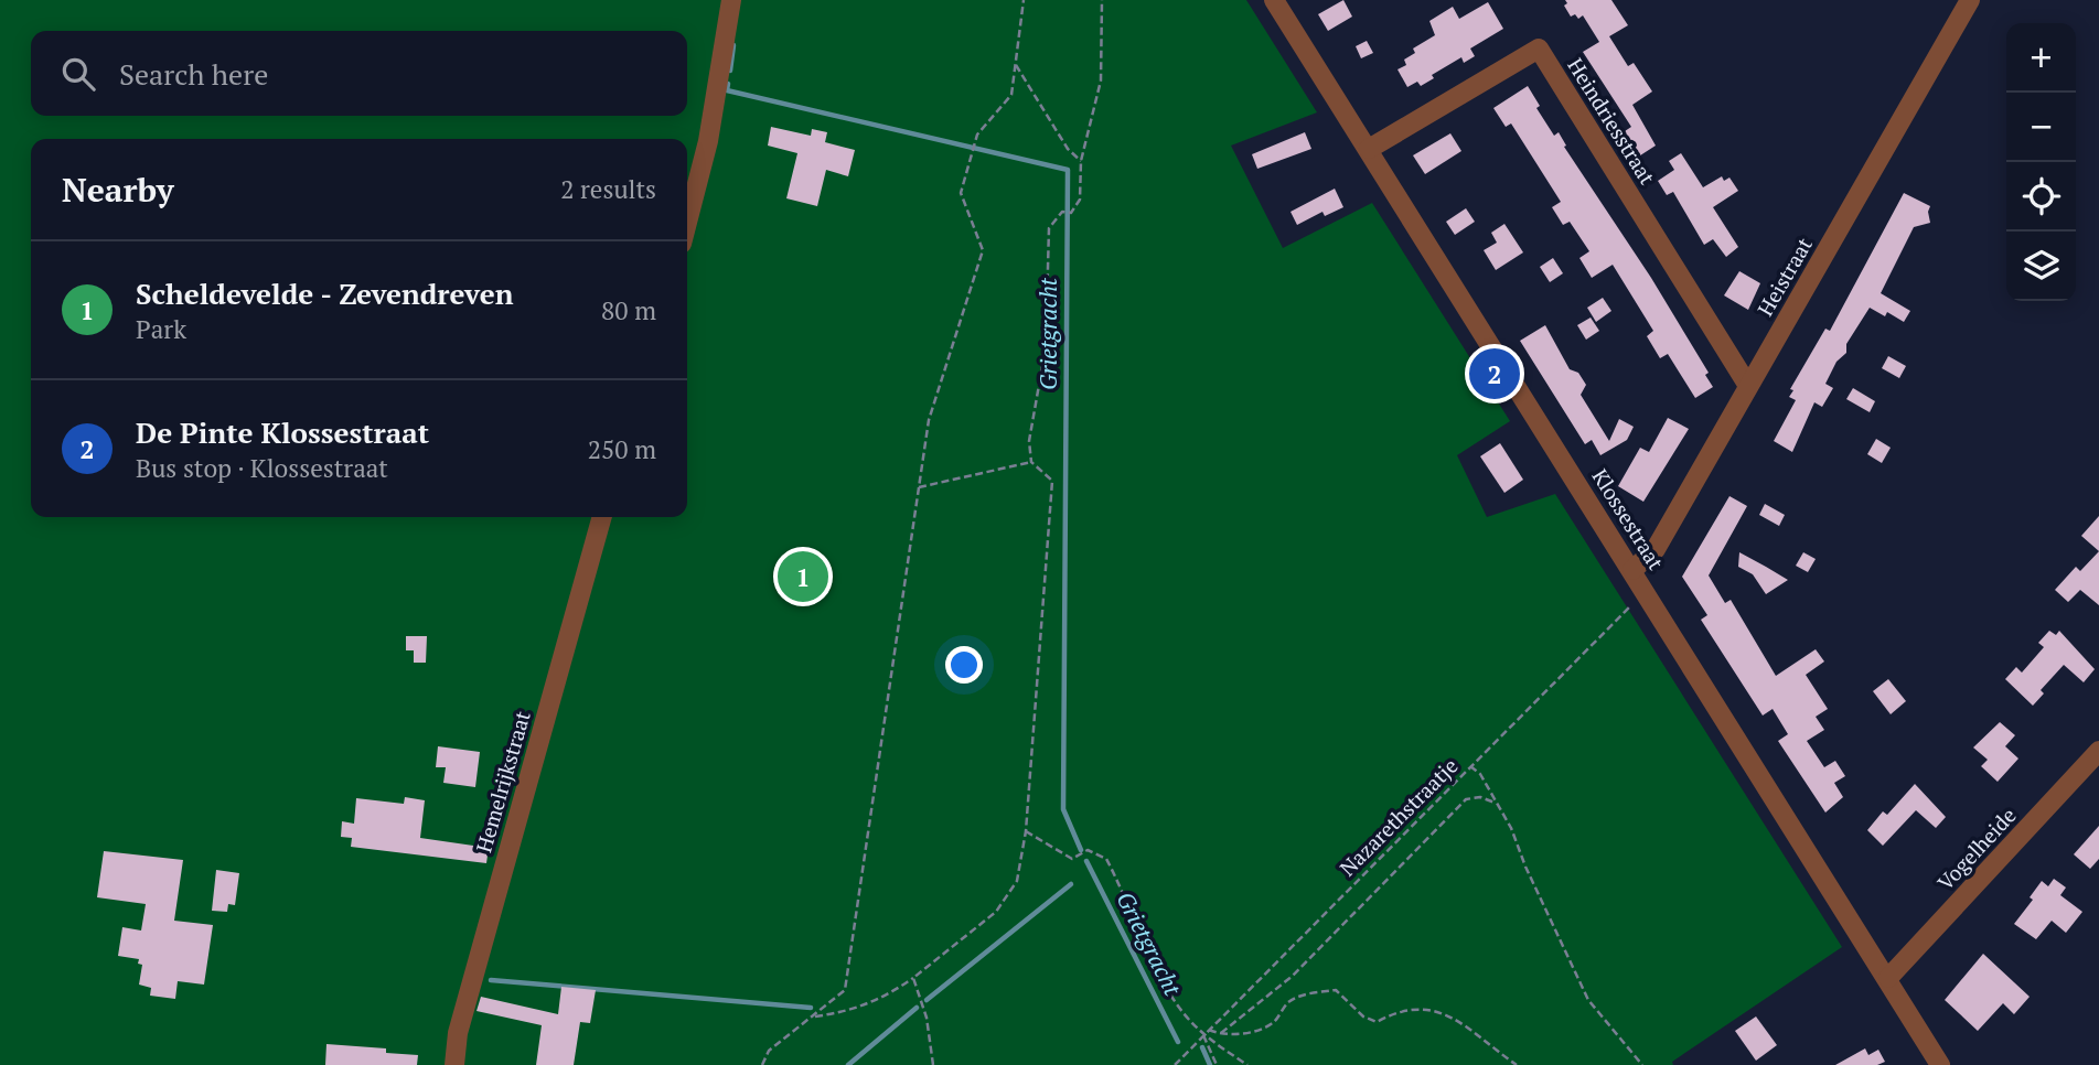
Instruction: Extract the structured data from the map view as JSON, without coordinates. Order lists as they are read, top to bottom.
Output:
{
  "streets": {
    "street": [
      "Heindriesstraat",
      "Heistraat",
      "Klossestraat",
      "Hemelrijkstraat",
      "Vogelheide"
    ],
    "path": ["Nazarethstraatje"]
  },
  "crossings": [
    ["Heindriesstraat", "Heistraat"],
    ["Heindriesstraat", "Klossestraat"],
    ["Heistraat", "Klossestraat"],
    ["Klossestraat", "Nazarethstraatje"],
    ["Klossestraat", "Vogelheide"]
  ],
  "water": ["Grietgracht"],
  "page": {
    "map_buttons": ["+", "−"],
    "search": "Search here",
    "heading": ["Nearby", "2 results"],
    "list": [
      {
        "mark": "1",
        "name": "Scheldevelde - Zevendreven",
        "note": "Park",
        "value": "80 m"
      },
      {
        "mark": "2",
        "name": "De Pinte Klossestraat",
        "note": "Bus stop · Klossestraat",
        "value": "250 m"
      }
    ],
    "pins": ["2", "1"]
  }
}
